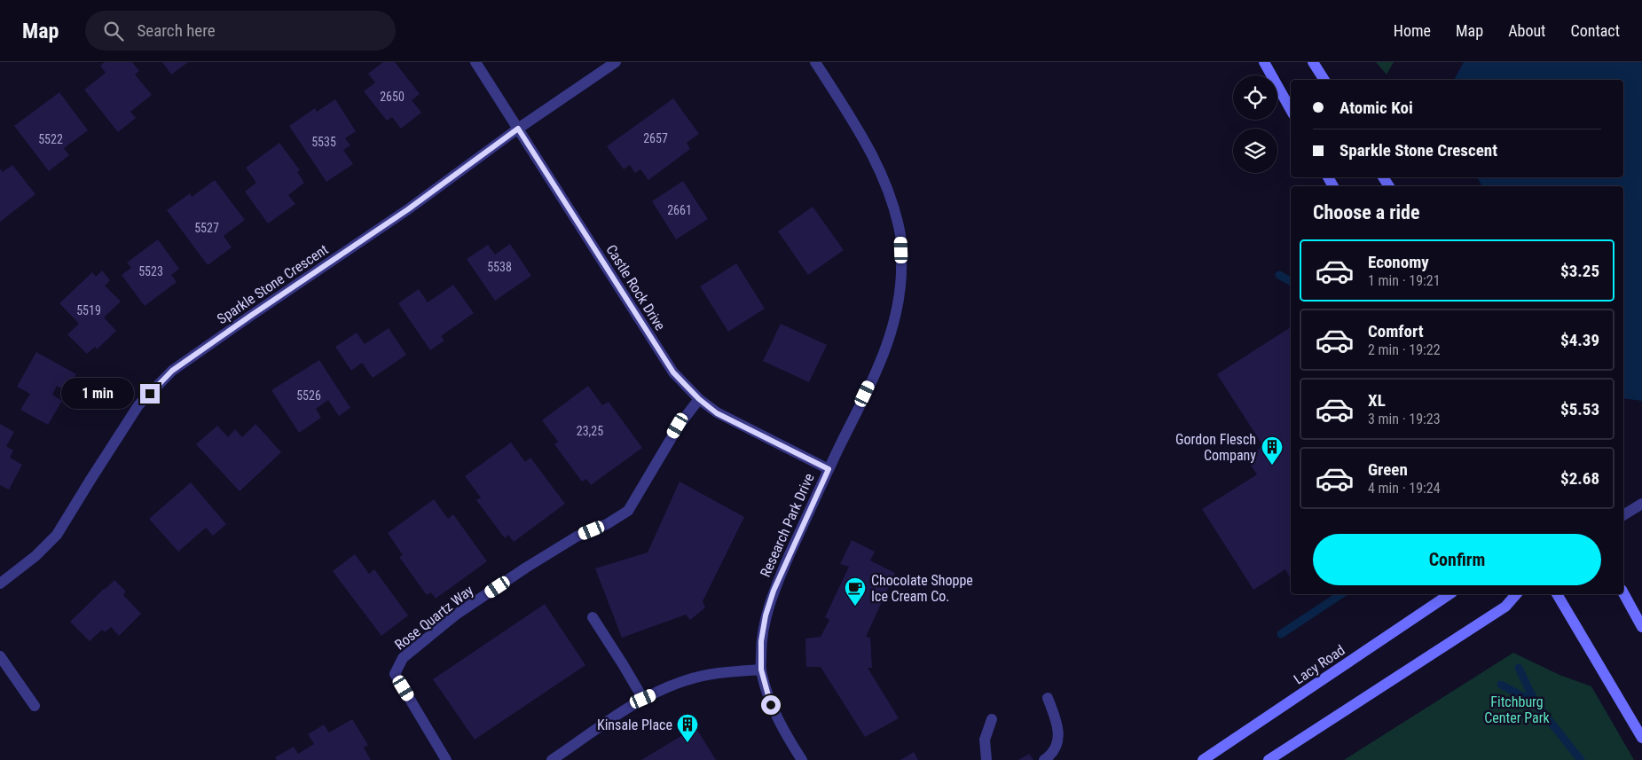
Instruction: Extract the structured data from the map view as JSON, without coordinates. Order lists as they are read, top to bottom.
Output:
{
  "streets": {
    "main road": ["Lacy Road"],
    "street": [
      "Sparkle Stone Crescent",
      "Castle Rock Drive",
      "Research Park Drive",
      "Rose Quartz Way"
    ]
  },
  "crossings": [
    ["Sparkle Stone Crescent", "Castle Rock Drive"],
    ["Castle Rock Drive", "Research Park Drive"],
    ["Castle Rock Drive", "Rose Quartz Way"]
  ],
  "parks": ["Fitchburg Center Park"],
  "places": {
    "building": ["Gordon Flesch Company", "Kinsale Place"],
    "cafe": ["Chocolate Shoppe Ice Cream Co."]
  },
  "house_numbers": [
    "2650",
    "2657",
    "5522",
    "5535",
    "2661",
    "5527",
    "5538",
    "5523",
    "5519",
    "5526",
    "23,25"
  ],
  "page": {
    "header": "Map",
    "search": "Search here",
    "nav": [
      "Home",
      "Map",
      "About",
      "Contact"
    ],
    "banner": ["Atomic Koi", "Sparkle Stone Crescent"],
    "heading": "Choose a ride",
    "list": [
      {
        "name": "Economy",
        "note": "1 min · 19:21",
        "value": "$3.25"
      },
      {
        "name": "Comfort",
        "note": "2 min · 19:22",
        "value": "$4.39"
      },
      {
        "name": "XL",
        "note": "3 min · 19:23",
        "value": "$5.53"
      },
      {
        "name": "Green",
        "note": "4 min · 19:24",
        "value": "$2.68"
      }
    ],
    "bubble": "1 min",
    "buttons": "Confirm"
  }
}
